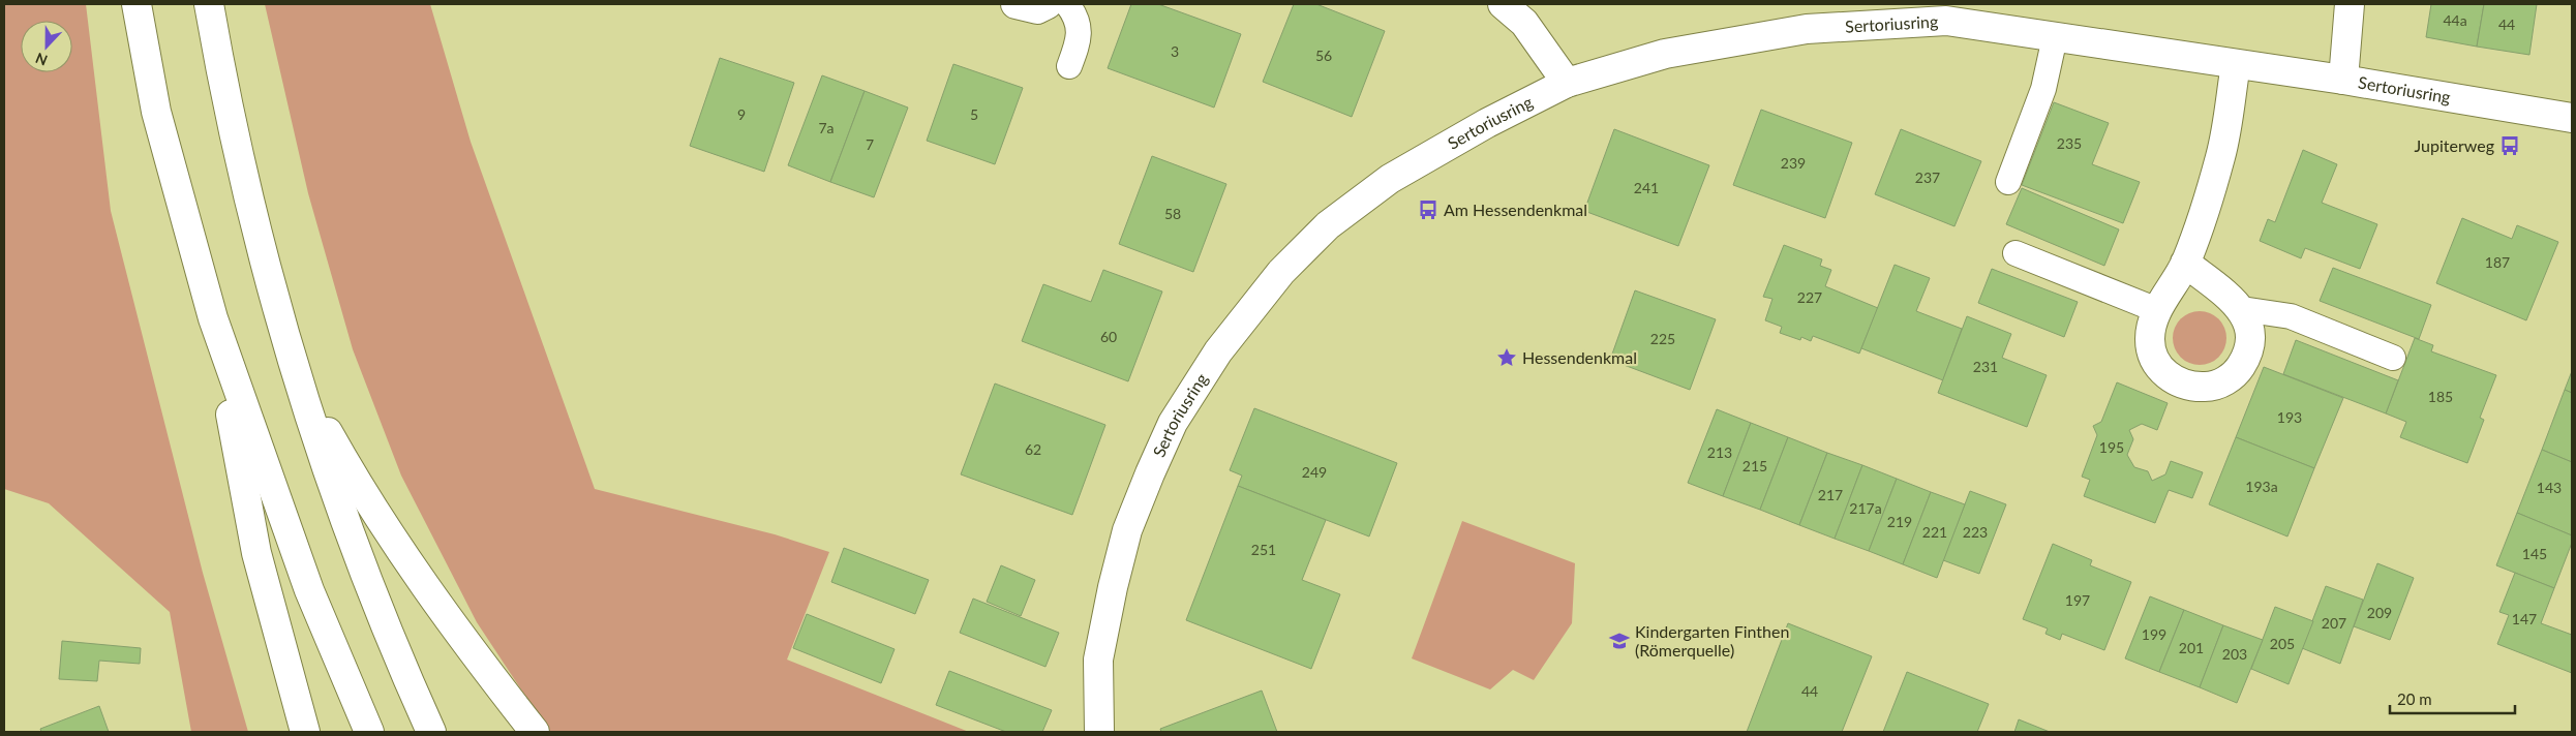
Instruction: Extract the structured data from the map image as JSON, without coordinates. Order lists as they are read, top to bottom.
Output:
{
  "streets": {
    "main road": ["Sertoriusring"]
  },
  "places": {
    "bus stop": ["Jupiterweg", "Am Hessendenkmal"],
    "place": ["Hessendenkmal"],
    "school or university": ["Kindergarten Finthen (Römerquelle)"]
  },
  "house_numbers": [
    "44a",
    "44",
    "3",
    "56",
    "9",
    "5",
    "7a",
    "235",
    "7",
    "239",
    "237",
    "241",
    "58",
    "187",
    "227",
    "60",
    "225",
    "231",
    "185",
    "193",
    "195",
    "62",
    "213",
    "215",
    "249",
    "193a",
    "143",
    "217",
    "217a",
    "219",
    "221",
    "223",
    "251",
    "145",
    "197",
    "209",
    "147",
    "207",
    "199",
    "205",
    "201",
    "203",
    "44"
  ],
  "scale_bar": "20 m",
  "north": "bottom"
}
